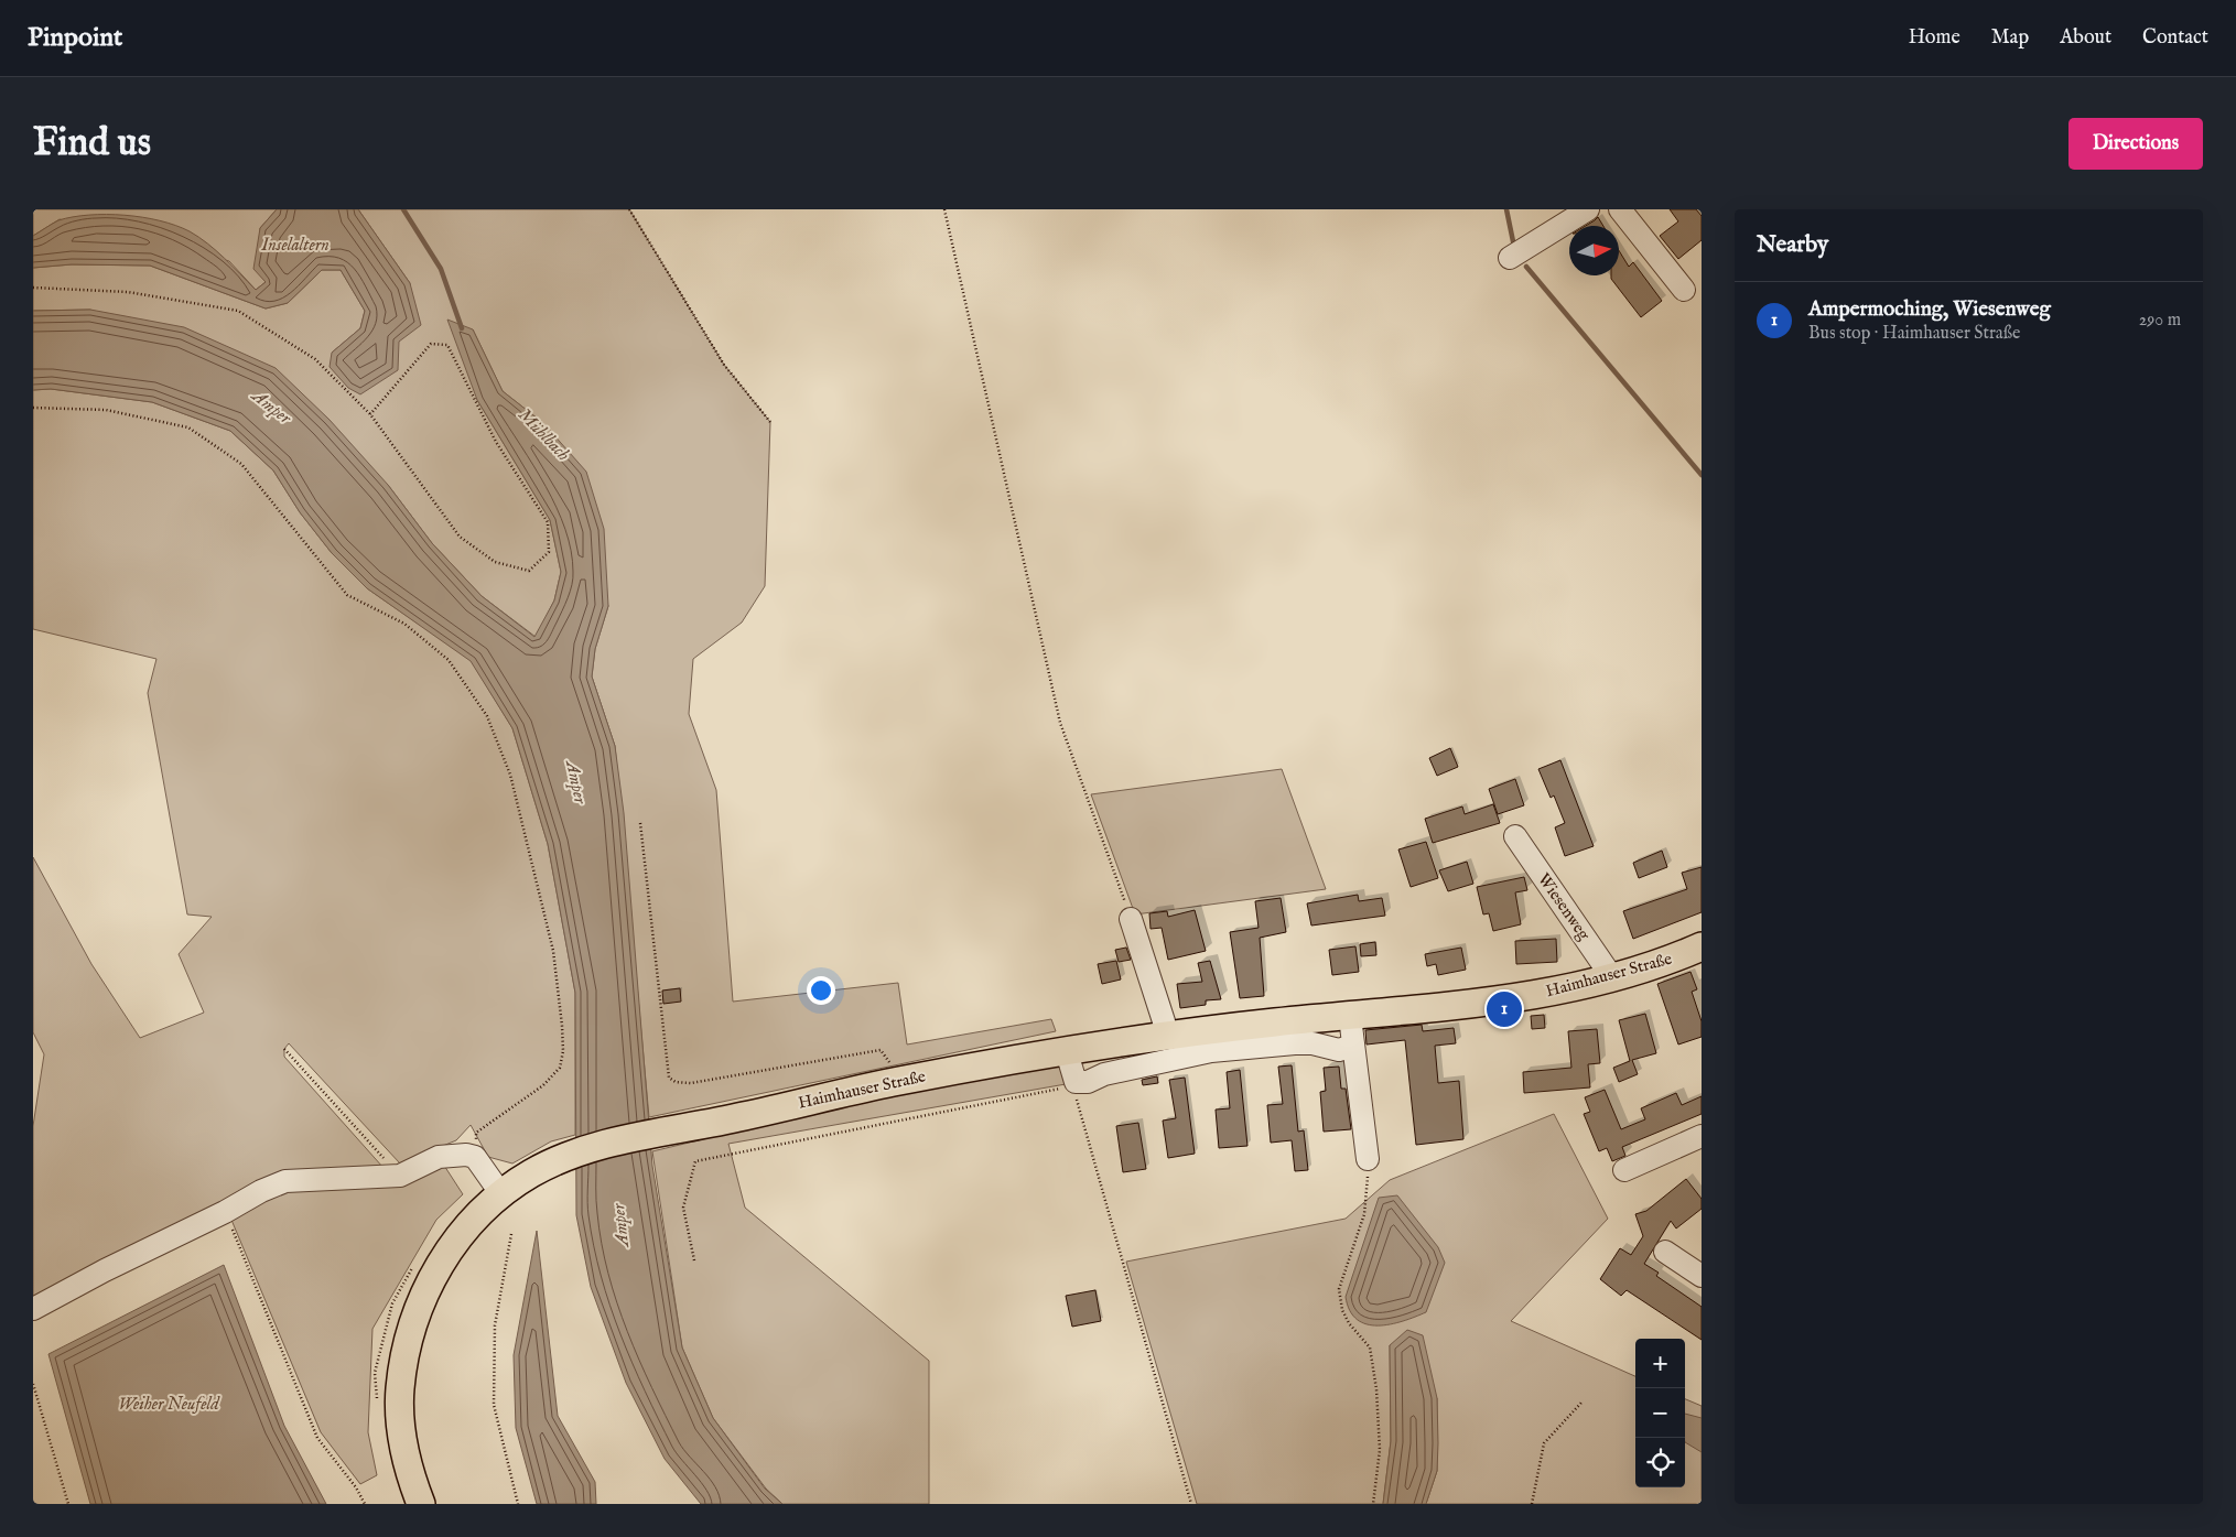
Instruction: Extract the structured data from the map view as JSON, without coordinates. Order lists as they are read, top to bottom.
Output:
{
  "streets": {
    "main road": ["Haimhauser Straße"],
    "street": ["Wiesenweg"]
  },
  "crossings": [
    ["Wiesenweg", "Haimhauser Straße"]
  ],
  "water": [
    "Inselaltern",
    "Amper",
    "Mühlbach",
    "Weiher Neufeld"
  ],
  "north": "right",
  "page": {
    "header": "Pinpoint",
    "nav": [
      "Home",
      "Map",
      "About",
      "Contact"
    ],
    "buttons": "Directions",
    "title": "Find us",
    "heading": "Nearby",
    "list": [
      {
        "mark": "1",
        "name": "Ampermoching, Wiesenweg",
        "note": "Bus stop · Haimhauser Straße",
        "value": "290 m"
      }
    ],
    "pins": "1",
    "map_buttons": ["+", "−"]
  }
}
